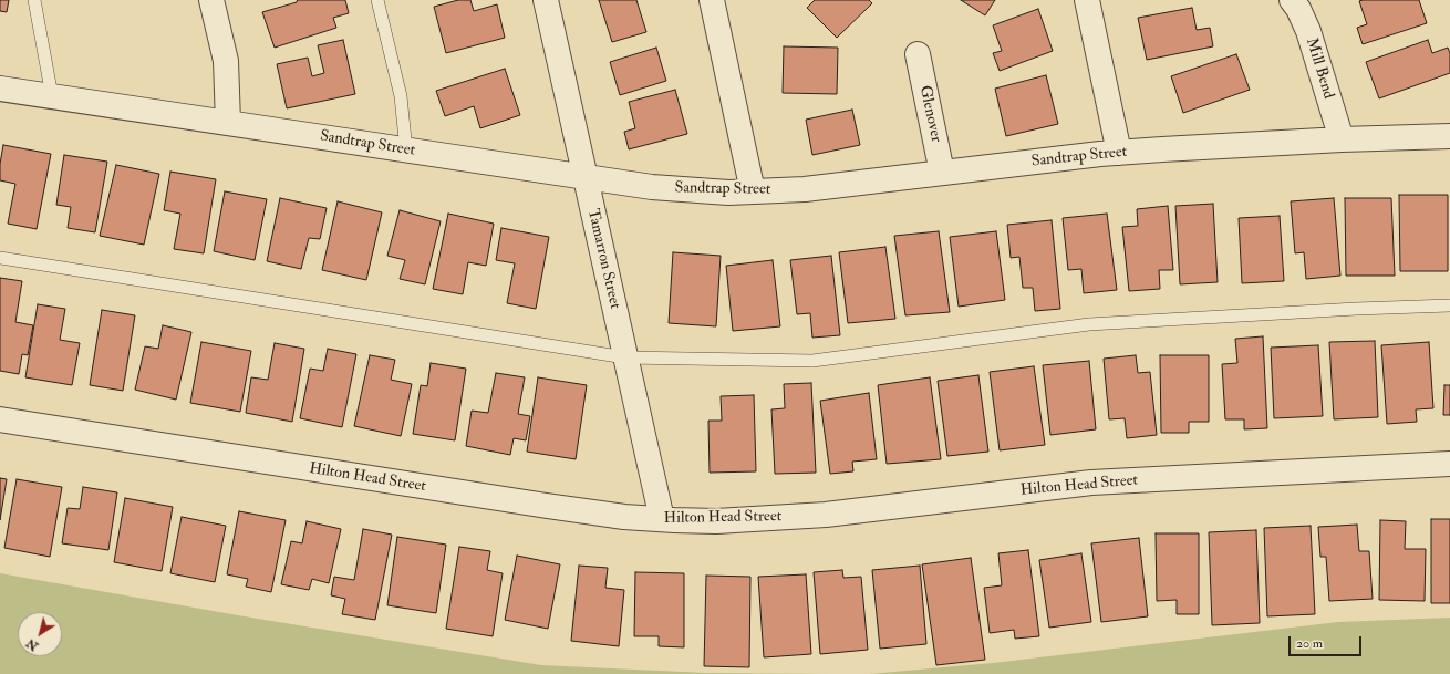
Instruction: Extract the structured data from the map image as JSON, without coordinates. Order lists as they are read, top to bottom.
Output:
{
  "streets": {
    "street": [
      "Mill Bend",
      "Glenover",
      "Sandtrap Street",
      "Tamarron Street",
      "Hilton Head Street"
    ]
  },
  "crossings": [
    ["Mill Bend", "Sandtrap Street"],
    ["Glenover", "Sandtrap Street"],
    ["Sandtrap Street", "Tamarron Street"],
    ["Tamarron Street", "Hilton Head Street"]
  ],
  "scale_bar": "20 m",
  "north": "bottom left"
}
